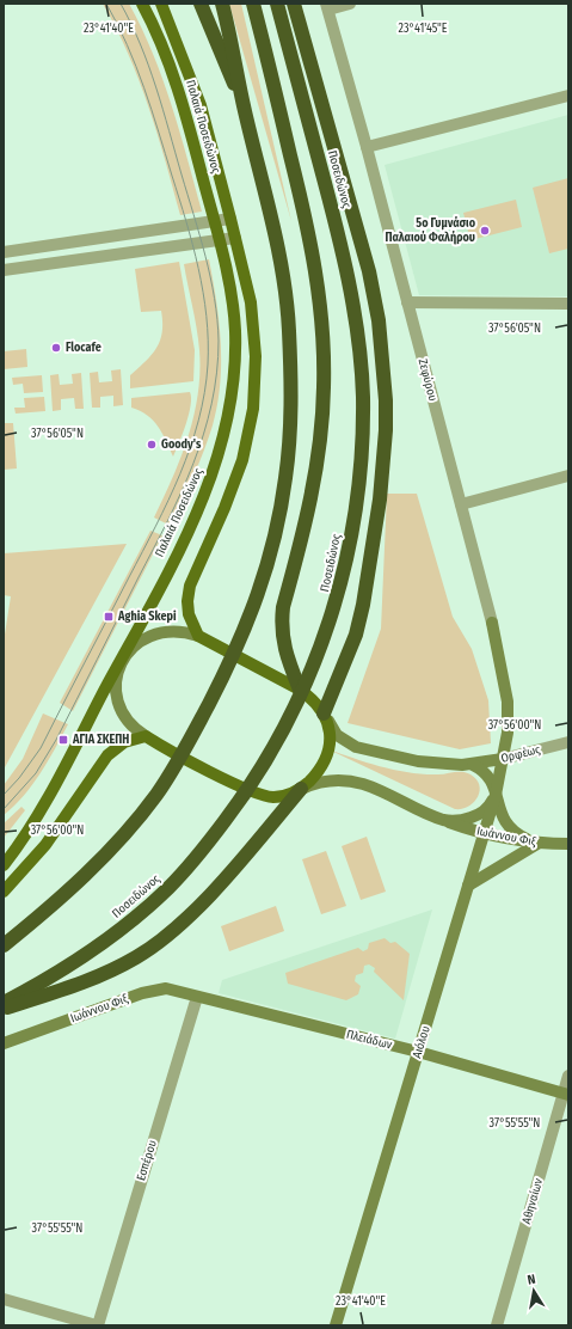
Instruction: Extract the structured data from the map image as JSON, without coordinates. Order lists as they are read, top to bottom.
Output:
{
  "streets": {
    "highway": ["Ποσειδώνος"],
    "main road": ["Παλαιά Ποσειδώνος"],
    "street": [
      "Ζεφύρου",
      "Ορφέως",
      "Ιωάννου Φιξ",
      "Πλειάδων",
      "Αιόλου",
      "Εσπέρου",
      "Αθηναίων"
    ]
  },
  "crossings": [
    ["Ζεφύρου", "Ορφέως"],
    ["Ζεφύρου", "Αιόλου"],
    ["Ορφέως", "Αιόλου"],
    ["Ιωάννου Φιξ", "Πλειάδων"],
    ["Ιωάννου Φιξ", "Αιόλου"],
    ["Ιωάννου Φιξ", "Εσπέρου"],
    ["Πλειάδων", "Αιόλου"],
    ["Πλειάδων", "Εσπέρου"],
    ["Πλειάδων", "Αθηναίων"]
  ],
  "places": {
    "other": ["5ο Γυμνάσιο Παλαιού Φαλήρου", "Flocafe", "Goody's"],
    "transit": ["Aghia Skepi", "ΑΓΙΑ ΣΚΕΠΗ"]
  },
  "north": "top",
  "coordinates": [
    "23°41'40\"E",
    "23°41'45\"E",
    "37°56'05\"N",
    "37°56'00\"N",
    "37°55'55\"N"
  ]
}
